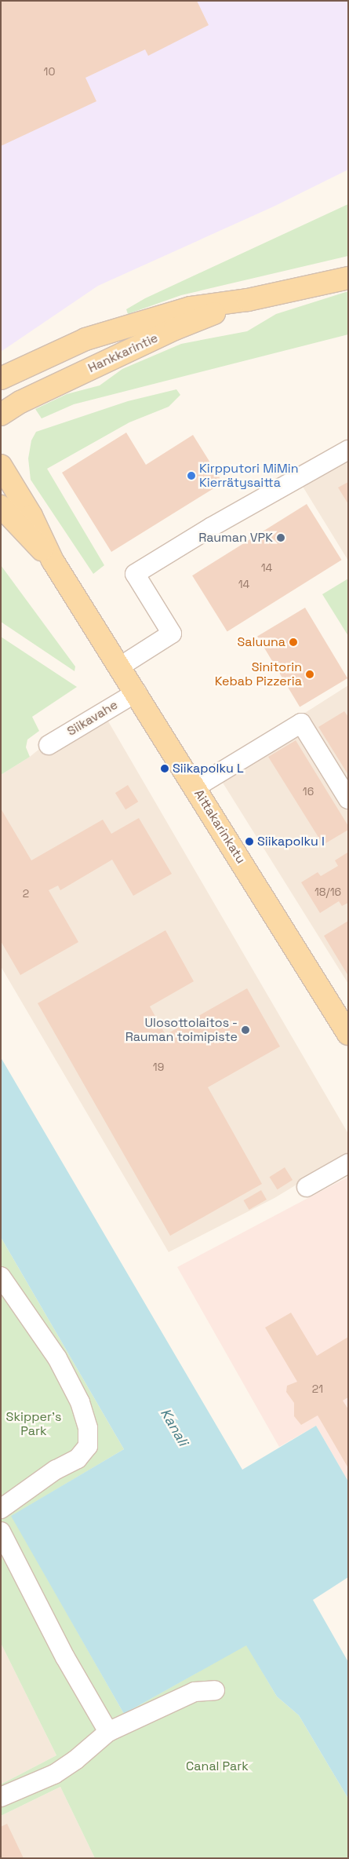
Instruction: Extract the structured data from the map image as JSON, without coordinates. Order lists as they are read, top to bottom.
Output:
{
  "streets": {
    "main road": ["Hankkarintie", "Aittakarinkatu"],
    "street": ["Siikavahe"]
  },
  "crossings": [
    ["Siikavahe", "Aittakarinkatu"]
  ],
  "water": ["Kanali"],
  "parks": ["Skipper's Park", "Canal Park"],
  "places": [
    "Kirpputori MiMin Kierrätysaitta",
    "Rauman VPK",
    "Saluuna",
    "Sinitorin Kebab Pizzeria",
    "Siikapolku L",
    "Siikapolku I",
    "Ulosottolaitos - Rauman toimipiste"
  ],
  "house_numbers": [
    "10",
    "14",
    "14",
    "16",
    "18/16",
    "2",
    "19",
    "21"
  ]
}
